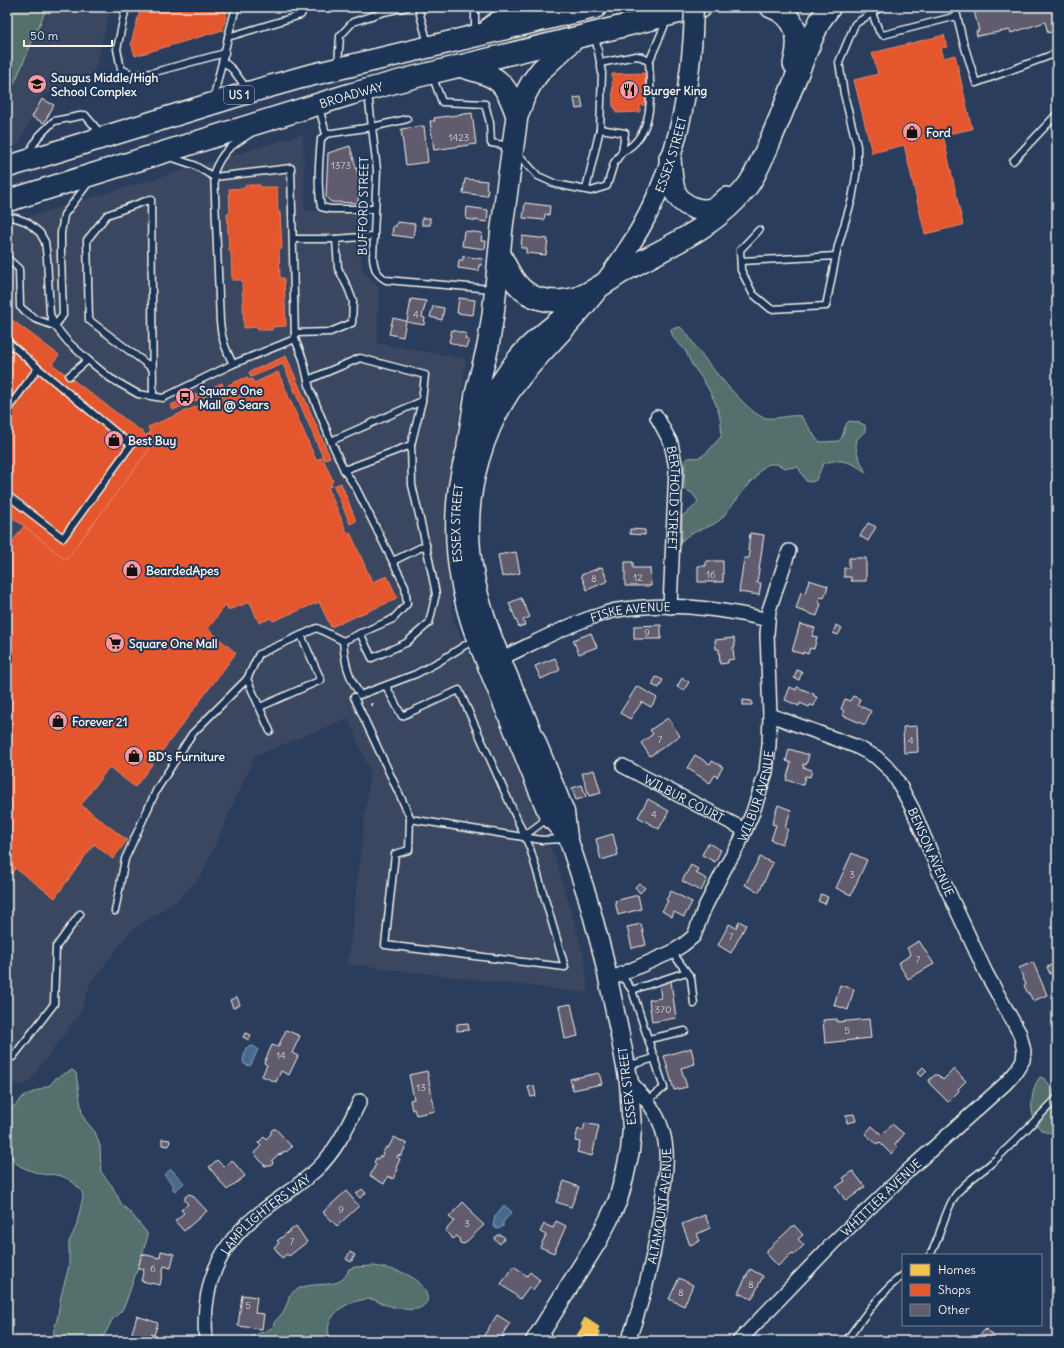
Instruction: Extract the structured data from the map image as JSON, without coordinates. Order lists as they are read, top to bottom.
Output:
{
  "streets": {
    "highway": ["US 1", "BROADWAY"],
    "main road": ["ESSEX STREET"],
    "street": [
      "BERTHOLD STREET",
      "FISKE AVENUE",
      "WILBUR AVENUE",
      "WILBUR COURT",
      "BENSON AVENUE",
      "WHITTIER AVENUE",
      "ALTAMOUNT AVENUE",
      "LAMPLIGHTERS WAY"
    ],
    "lane": ["BUFFORD STREET"]
  },
  "crossings": [
    ["BROADWAY", "BUFFORD STREET"],
    ["ESSEX STREET", "FISKE AVENUE"],
    ["ESSEX STREET", "WILBUR AVENUE"],
    ["ESSEX STREET", "ALTAMOUNT AVENUE"],
    ["BERTHOLD STREET", "FISKE AVENUE"],
    ["FISKE AVENUE", "WILBUR AVENUE"],
    ["WILBUR AVENUE", "WILBUR COURT"],
    ["WILBUR AVENUE", "BENSON AVENUE"],
    ["BENSON AVENUE", "WHITTIER AVENUE"]
  ],
  "places": {
    "school or university": ["Saugus Middle/High School Complex"],
    "restaurant": ["Burger King"],
    "shop": [
      "Ford",
      "Best Buy",
      "BeardedApes",
      "Forever 21",
      "BD's Furniture"
    ],
    "bus stop": ["Square One Mall @ Sears"],
    "supermarket": ["Square One Mall"]
  },
  "house_numbers": [
    "1423",
    "1373",
    "4",
    "16",
    "12",
    "8",
    "9",
    "7",
    "4",
    "4",
    "3",
    "7",
    "7",
    "370",
    "5",
    "14",
    "13",
    "9",
    "3",
    "7",
    "6",
    "8",
    "8",
    "5"
  ],
  "legend": ["Homes", "Shops", "Other"],
  "scale_bar": "50 m"
}
